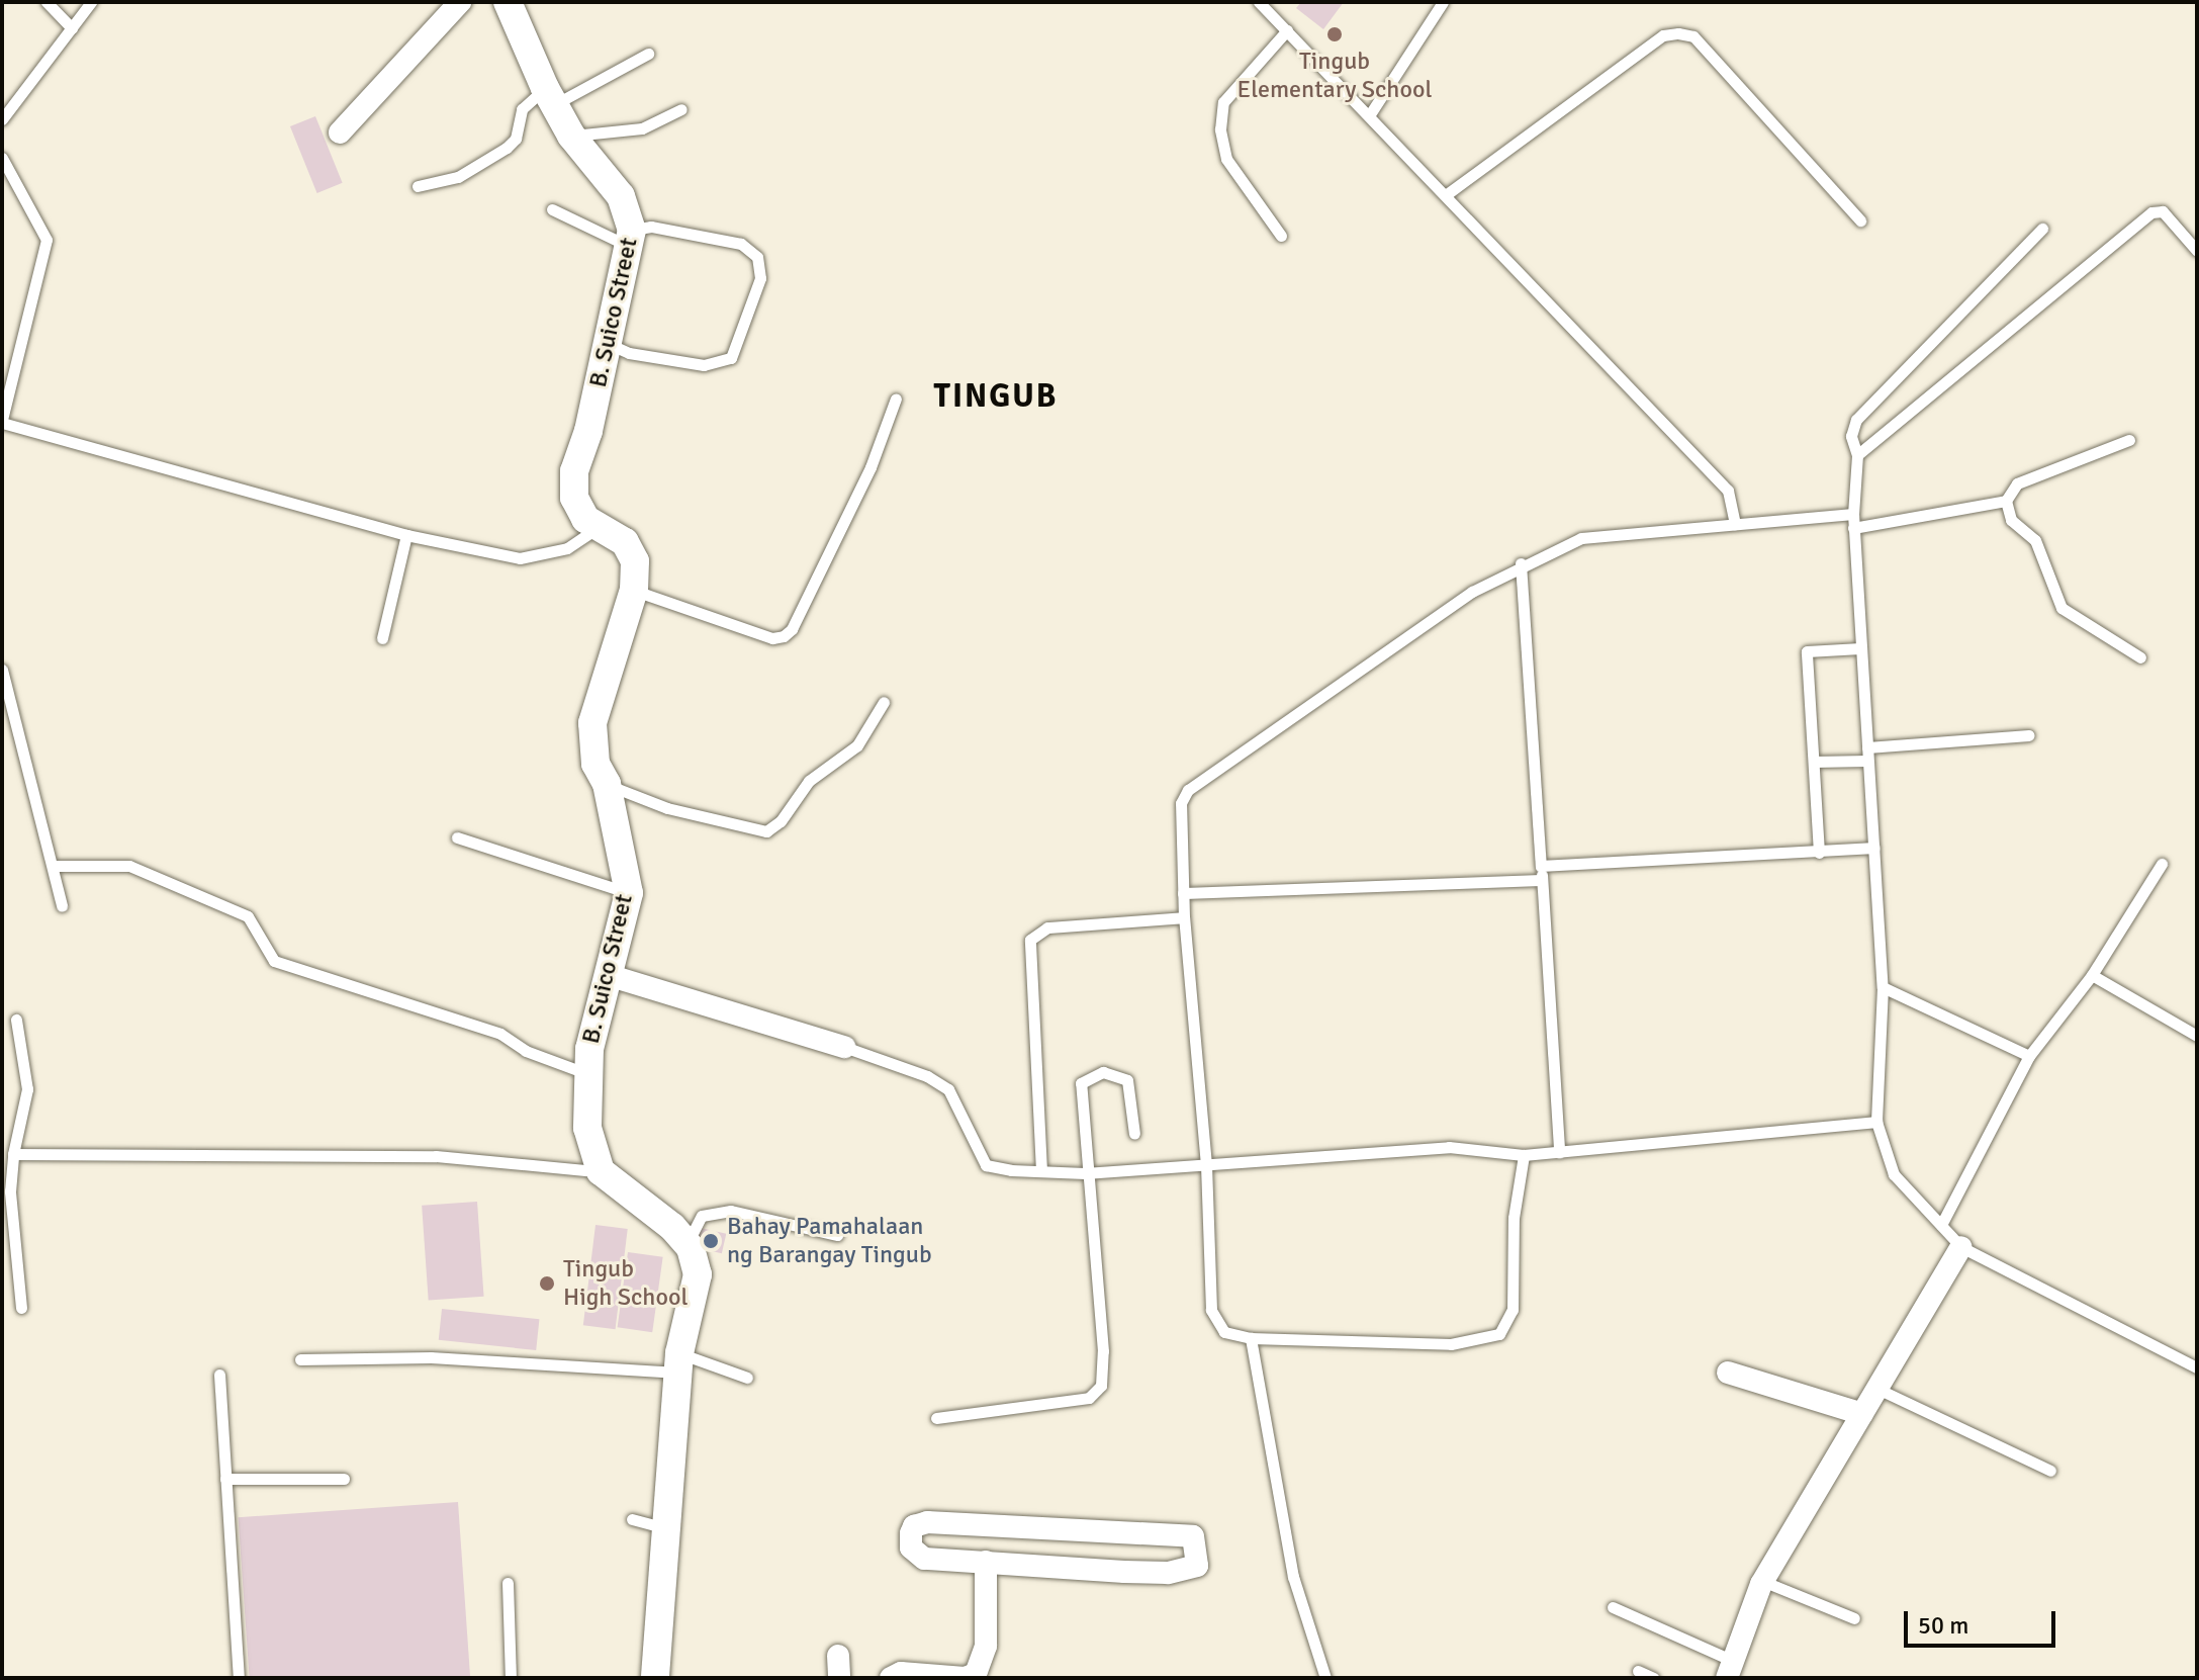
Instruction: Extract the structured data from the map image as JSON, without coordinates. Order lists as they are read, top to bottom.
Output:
{
  "streets": {
    "street": ["B. Suico Street"]
  },
  "districts": ["TINGUB"],
  "places": ["Tingub Elementary School", "Bahay Pamahalaan ng Barangay Tingub", "Tingub High School"],
  "scale_bar": "50 m"
}
